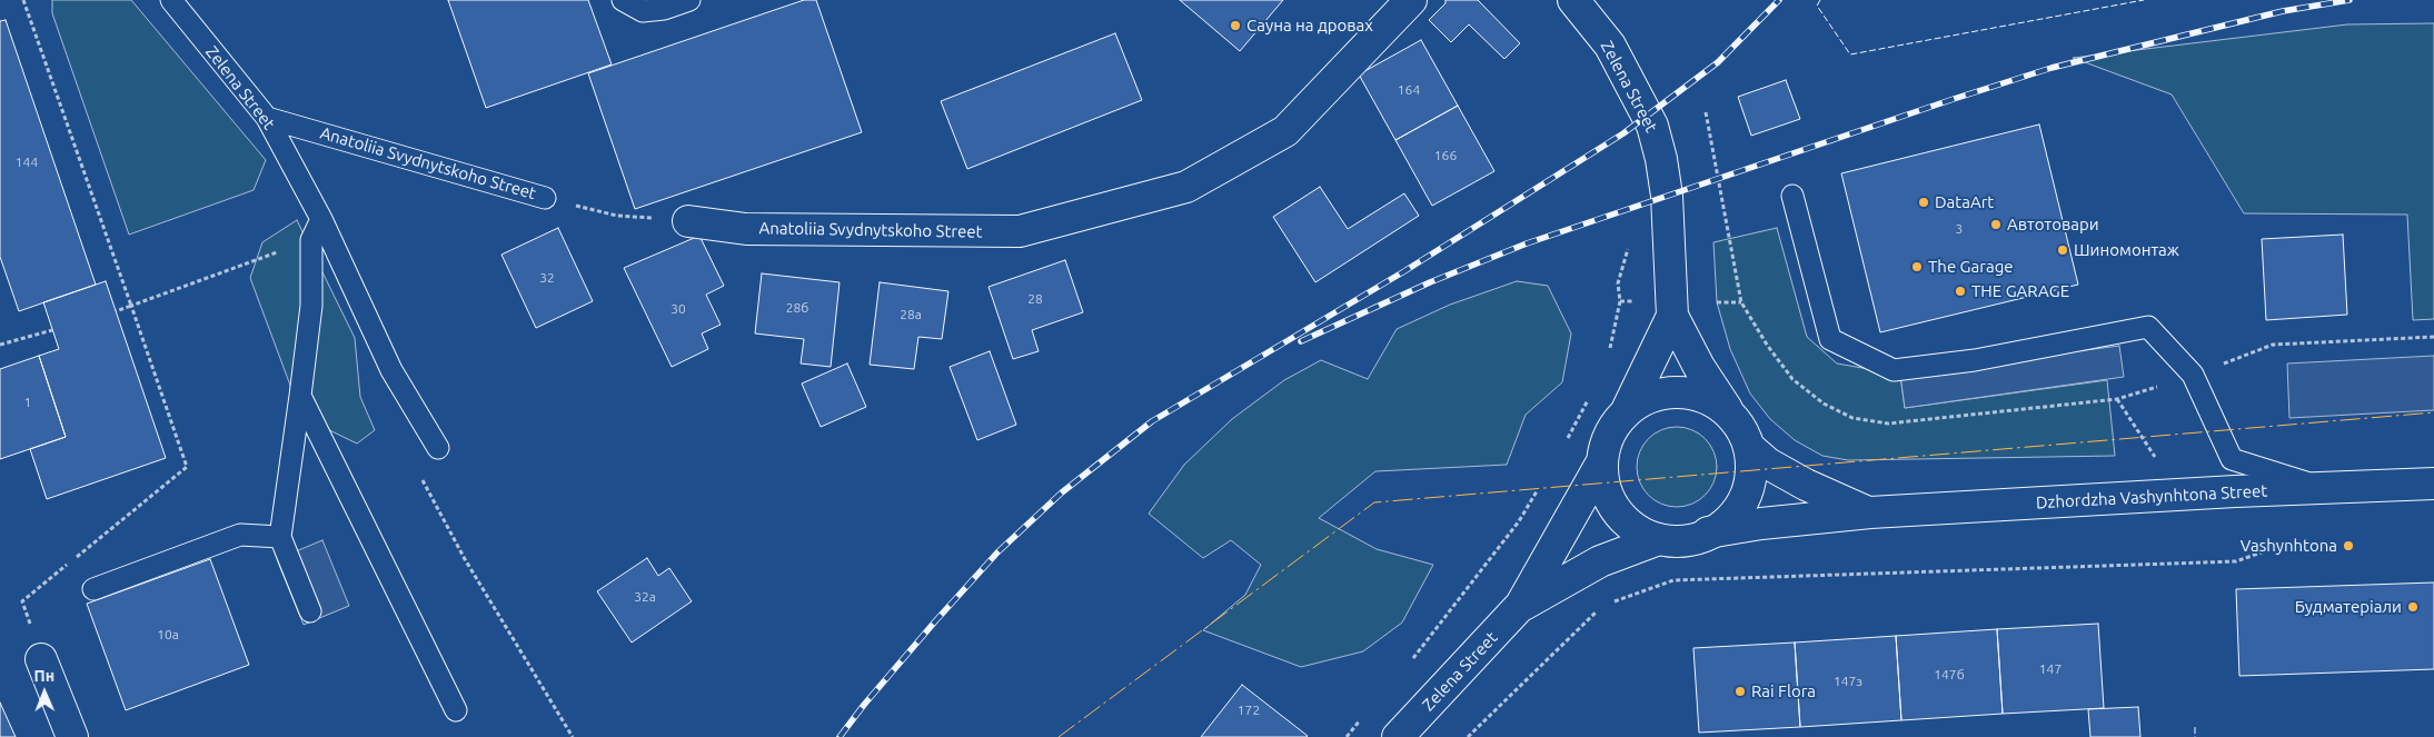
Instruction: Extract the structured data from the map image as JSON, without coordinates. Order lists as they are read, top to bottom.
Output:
{
  "streets": {
    "main road": ["Zelena Street", "Anatoliia Svydnytskoho Street", "Dzhordzha Vashynhtona Street"]
  },
  "crossings": [
    ["Zelena Street", "Anatoliia Svydnytskoho Street"],
    ["Zelena Street", "Dzhordzha Vashynhtona Street"]
  ],
  "places": [
    "Сауна на дровах",
    "DataArt",
    "Автотовари",
    "Шиномонтаж",
    "The Garage",
    "THE GARAGE",
    "Vashynhtona",
    "Будматеріали",
    "Rai Flora"
  ],
  "house_numbers": [
    "164",
    "166",
    "144",
    "3",
    "32",
    "28",
    "28б",
    "30",
    "28а",
    "1",
    "32а",
    "10а",
    "147",
    "147б",
    "147з",
    "172"
  ],
  "north": "top"
}
